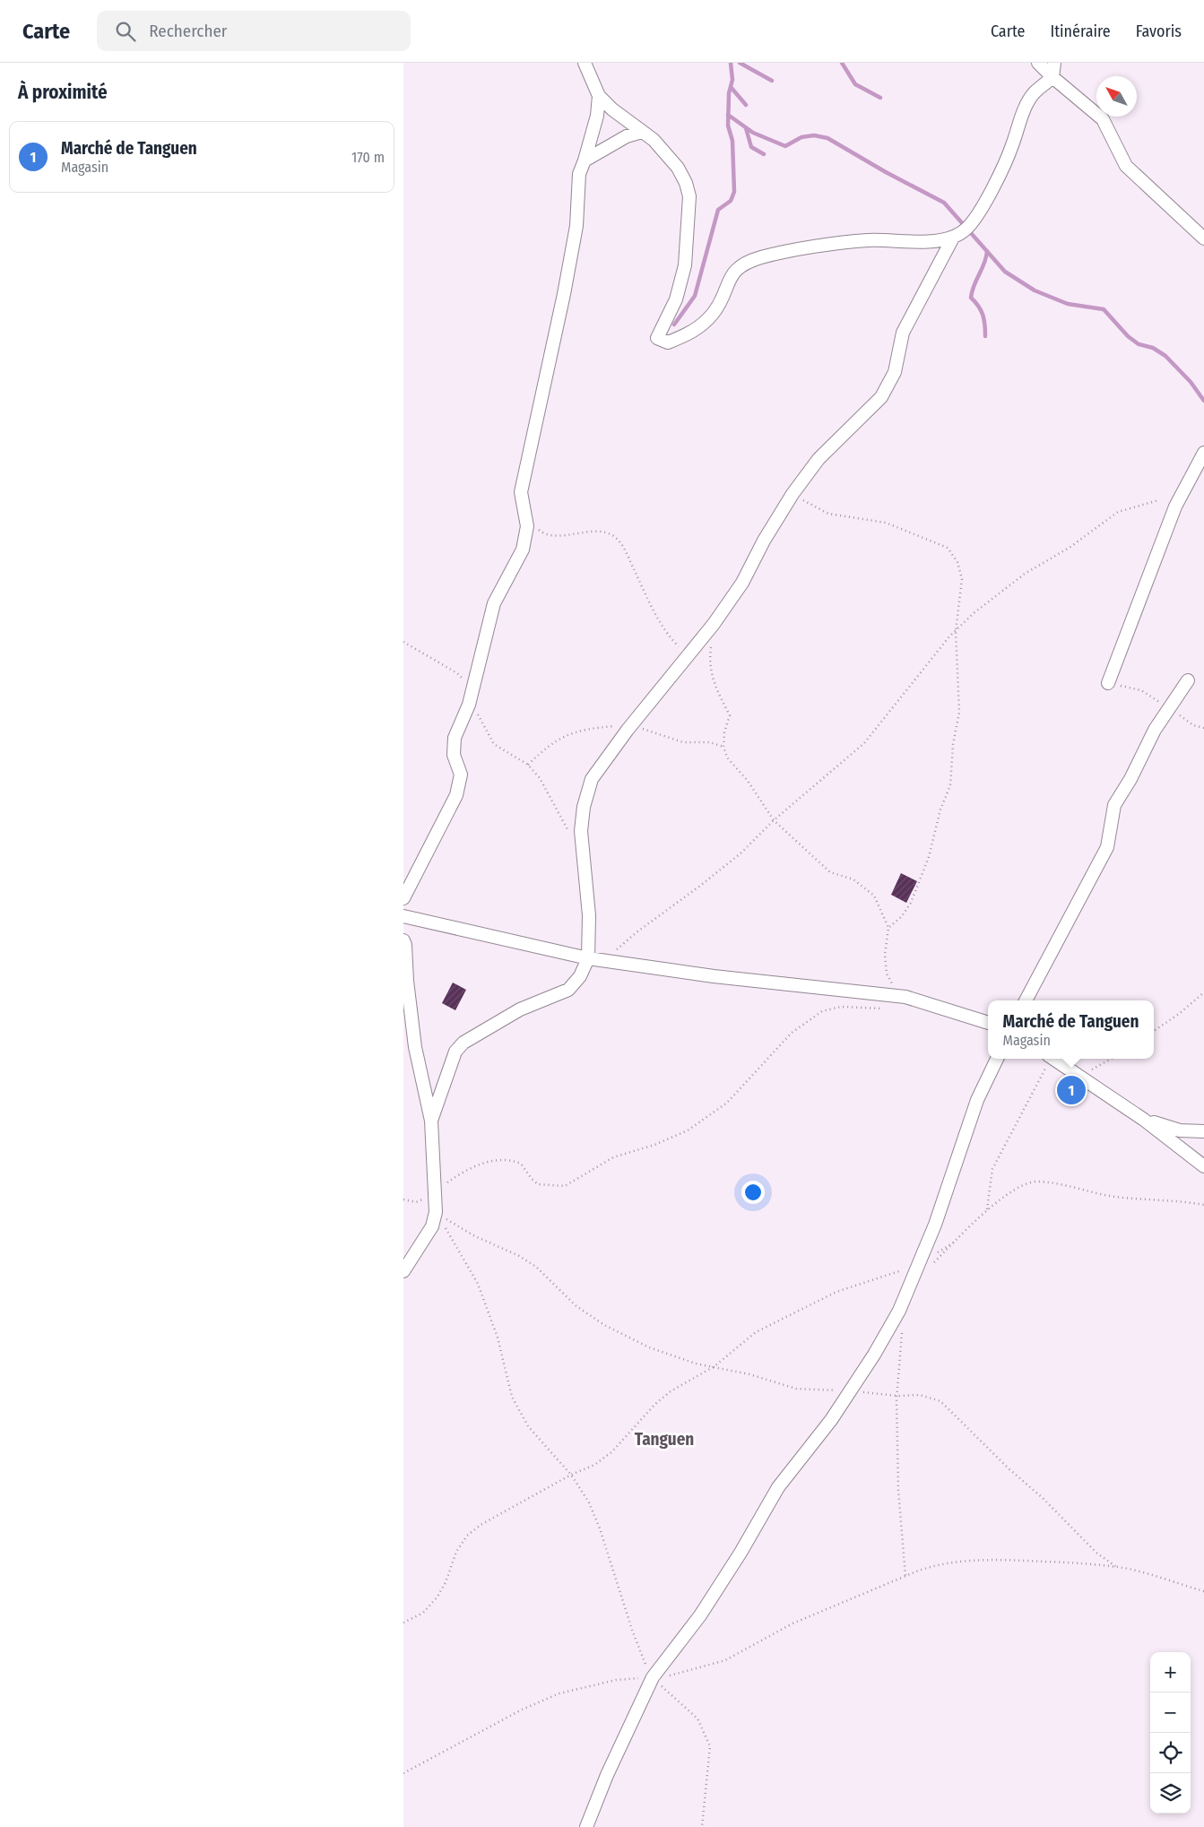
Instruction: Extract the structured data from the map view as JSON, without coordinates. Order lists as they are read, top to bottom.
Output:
{
  "districts": ["Tanguen"],
  "north": "top left",
  "page": {
    "header": "Carte",
    "search": "Rechercher",
    "nav": ["Carte", "Itinéraire", "Favoris"],
    "heading": "À proximité",
    "list": [
      {
        "mark": "1",
        "name": "Marché de Tanguen",
        "note": "Magasin",
        "value": "170 m"
      }
    ],
    "popup": ["Marché de Tanguen", "Magasin"],
    "pins": "1",
    "map_buttons": ["+", "−"]
  }
}
